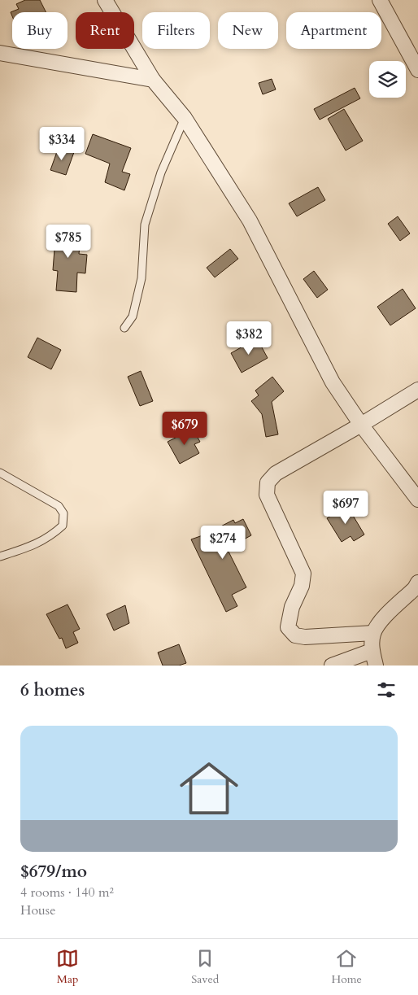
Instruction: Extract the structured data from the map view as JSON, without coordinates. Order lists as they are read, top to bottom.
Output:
{
  "page": {
    "chip": [
      "Buy",
      "Rent",
      "Filters",
      "New",
      "Apartment"
    ],
    "price": [
      "$334",
      "$785",
      "$382",
      "$679",
      "$697",
      "$274"
    ],
    "heading": "6 homes",
    "list": [
      {
        "name": "$679/mo",
        "note": "4 rooms · 140 m² · House"
      }
    ],
    "tabs": ["Map", "Saved", "Home"]
  }
}
